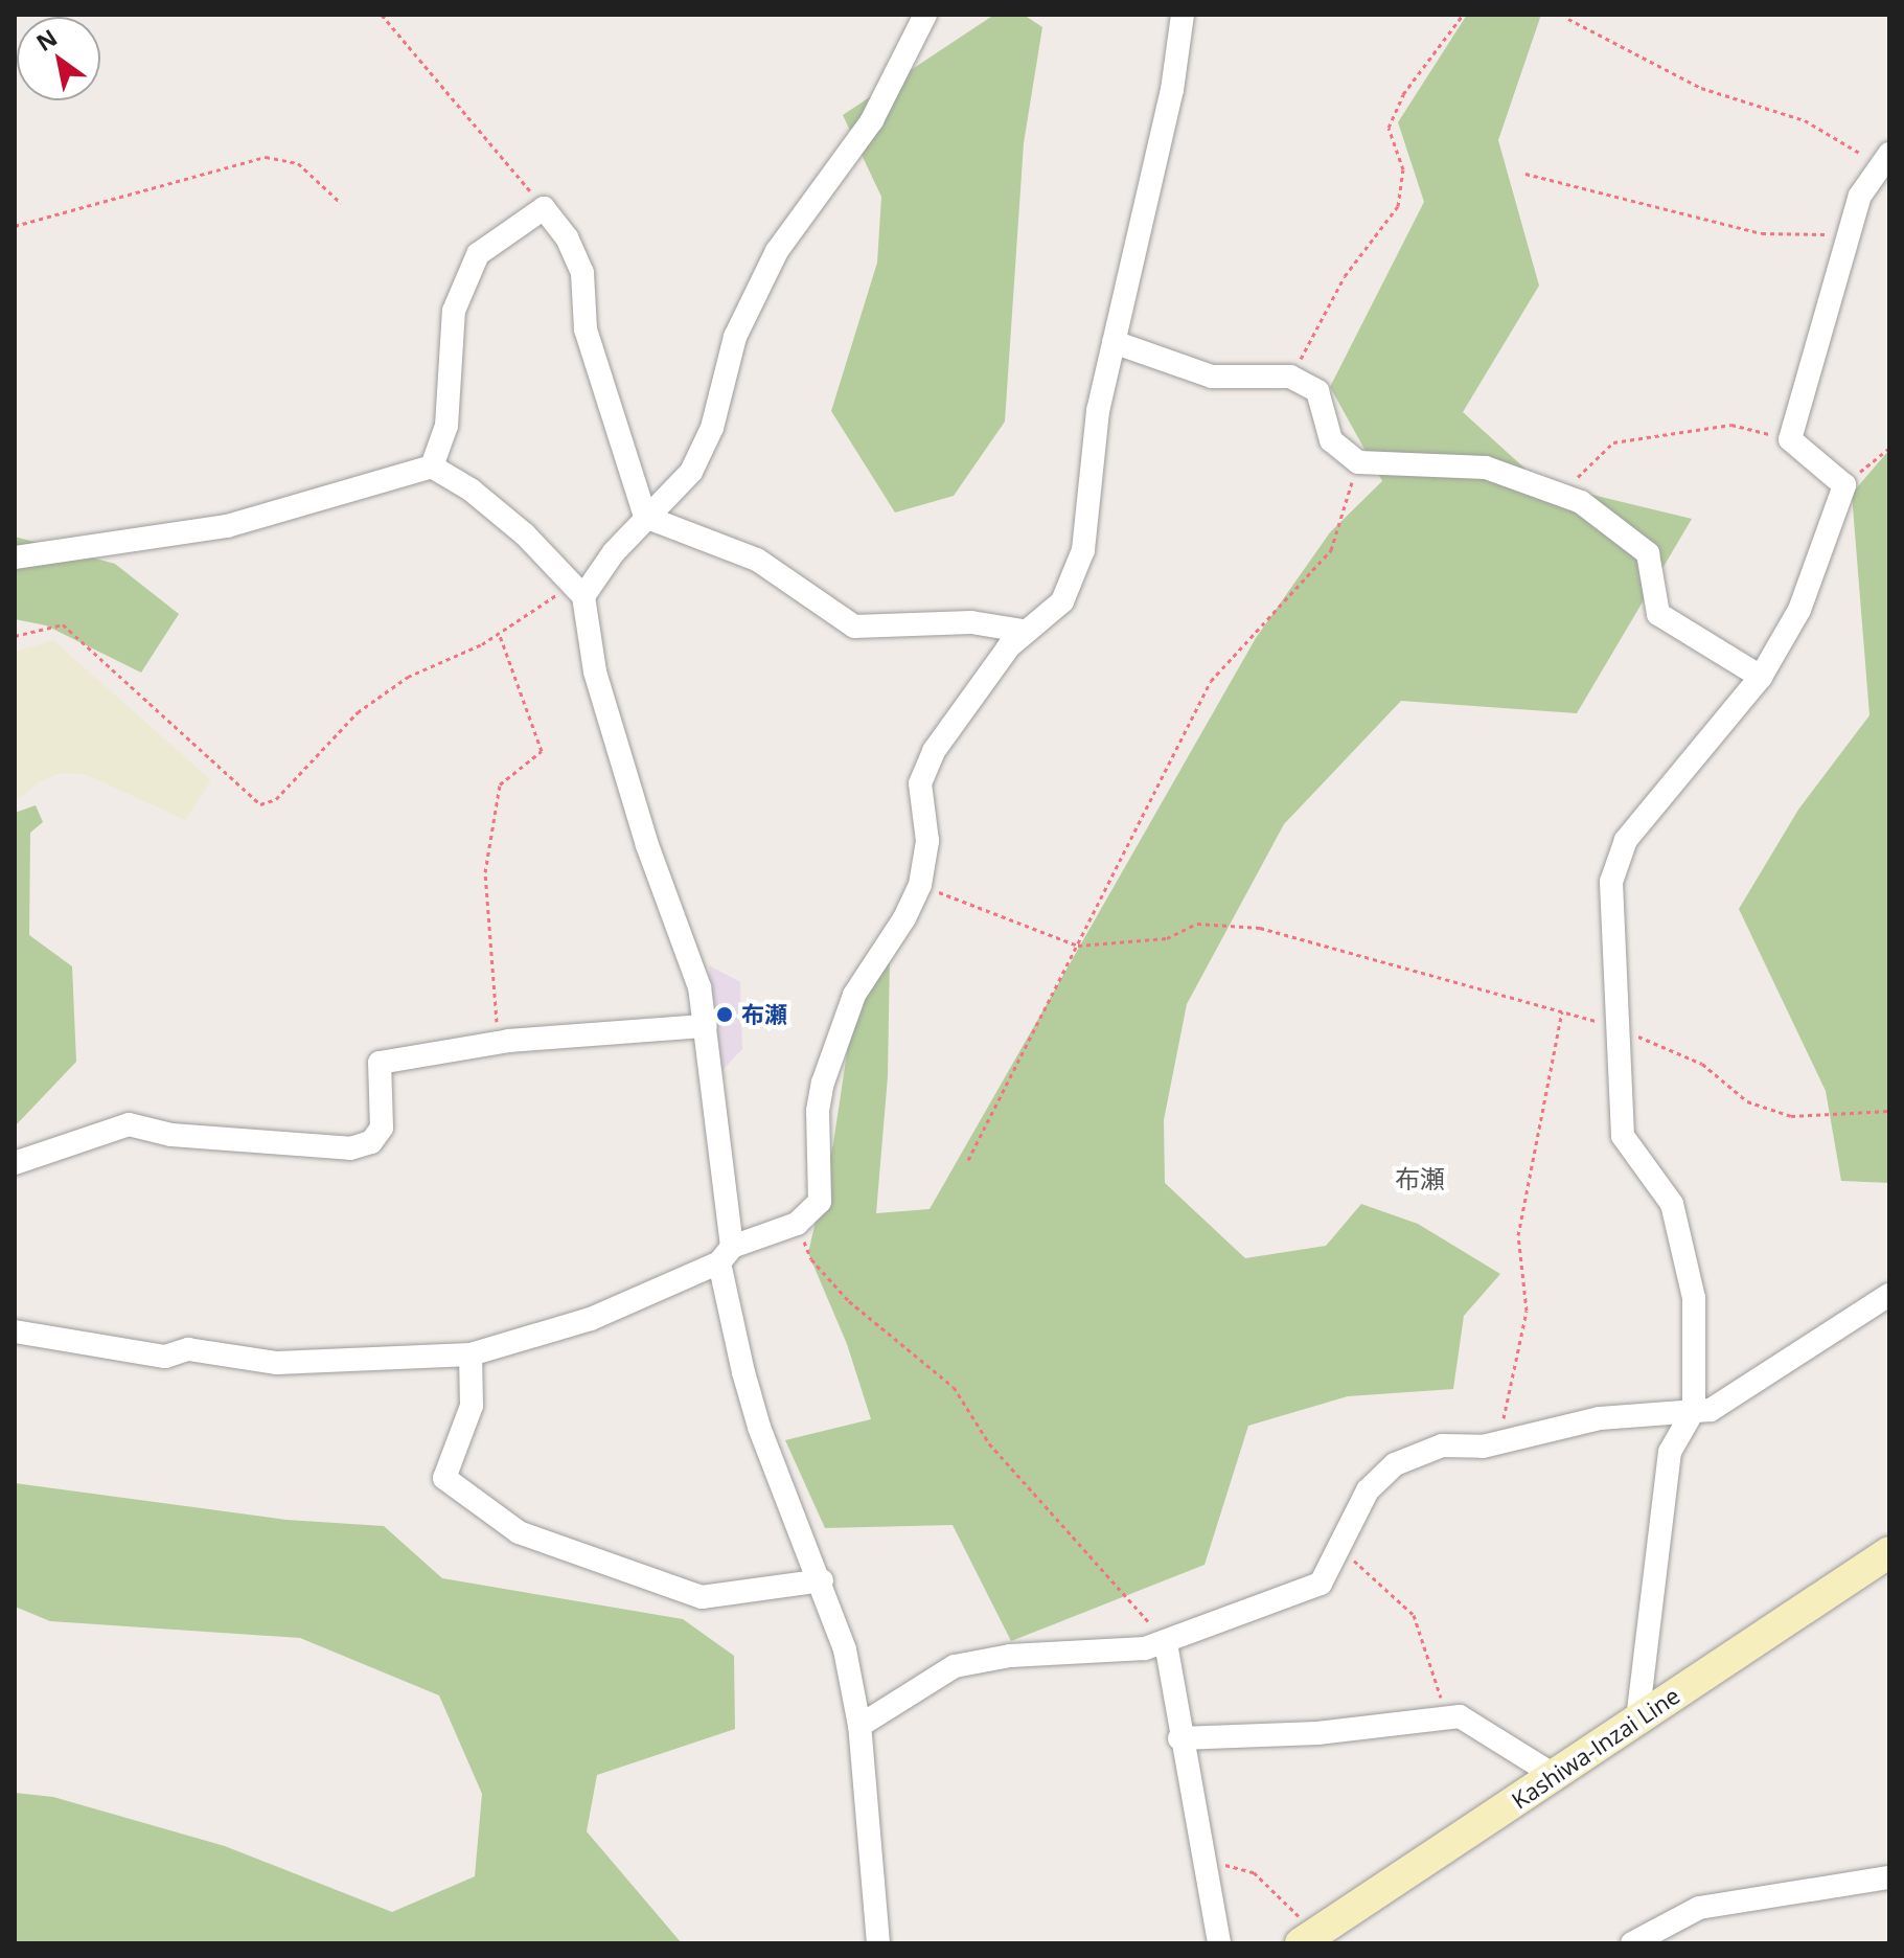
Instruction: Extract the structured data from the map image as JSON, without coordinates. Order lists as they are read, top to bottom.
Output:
{
  "streets": {
    "main road": ["Kashiwa-Inzai Line"]
  },
  "districts": ["布瀬"],
  "places": ["布瀬"],
  "north": "top left"
}
